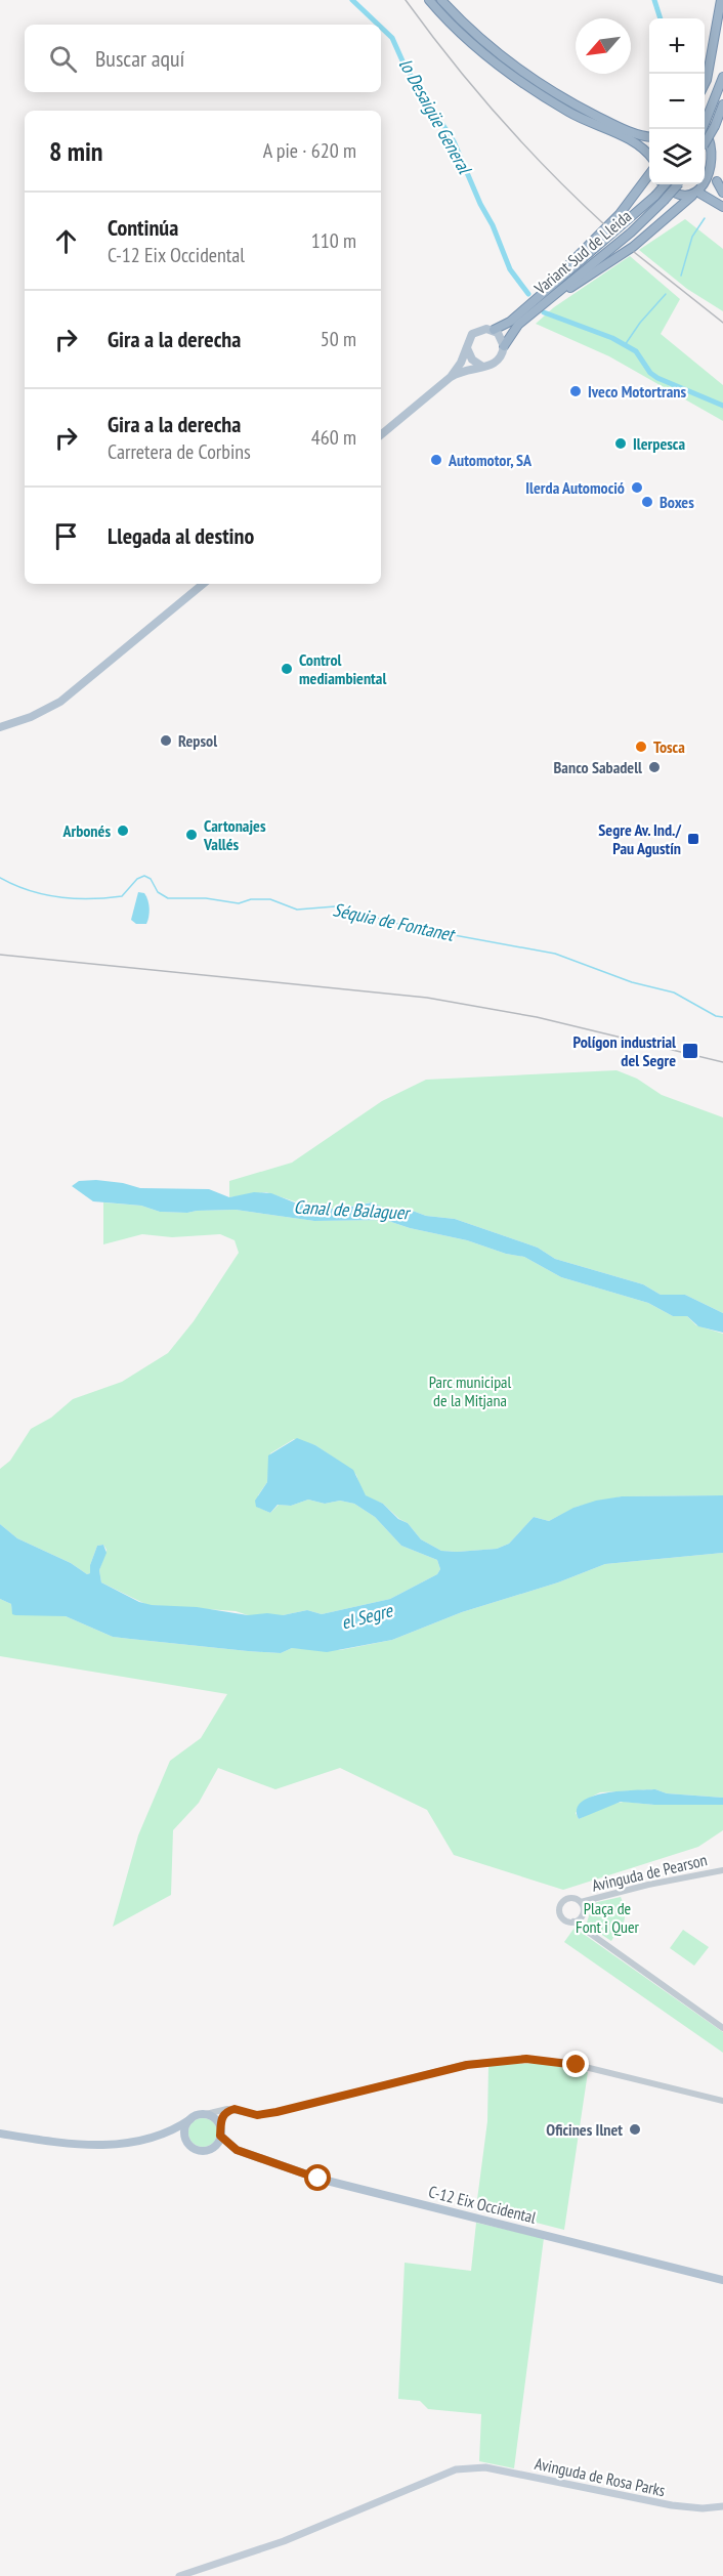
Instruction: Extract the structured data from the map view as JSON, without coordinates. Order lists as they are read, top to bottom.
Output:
{
  "streets": {
    "highway": ["Variant Sud de Lleida"],
    "main road": ["C-12 Eix Occidental", "Avinguda de Rosa Parks"],
    "street": ["Avinguda de Pearson"]
  },
  "water": [
    "lo Desaigüe General",
    "Séquia de Fontanet",
    "Canal de Balaguer",
    "el Segre"
  ],
  "parks": ["Parc municipal de la Mitjana", "Plaça de Font i Quer"],
  "places": {
    "other": [
      "Iveco Motortrans",
      "Ilerpesca",
      "Automotor, SA",
      "Ilerda Automoció",
      "Boxes",
      "Control mediambiental",
      "Repsol",
      "Tosca",
      "Banco Sabadell",
      "Arbonés",
      "Cartonajes Vallés",
      "Oficines Ilnet"
    ],
    "transit": ["Segre Av. Ind./ Pau Agustín", "Polígon industrial del Segre"]
  },
  "north": "bottom left",
  "page": {
    "map_buttons": ["+", "−"],
    "search": "Buscar aquí",
    "heading": ["8 min", "A pie · 620 m"],
    "list": [
      ["Continúa", "C-12 Eix Occidental", "110 m"],
      ["Gira a la derecha", "50 m"],
      ["Gira a la derecha", "Carretera de Corbins", "460 m"],
      "Llegada al destino"
    ]
  }
}
